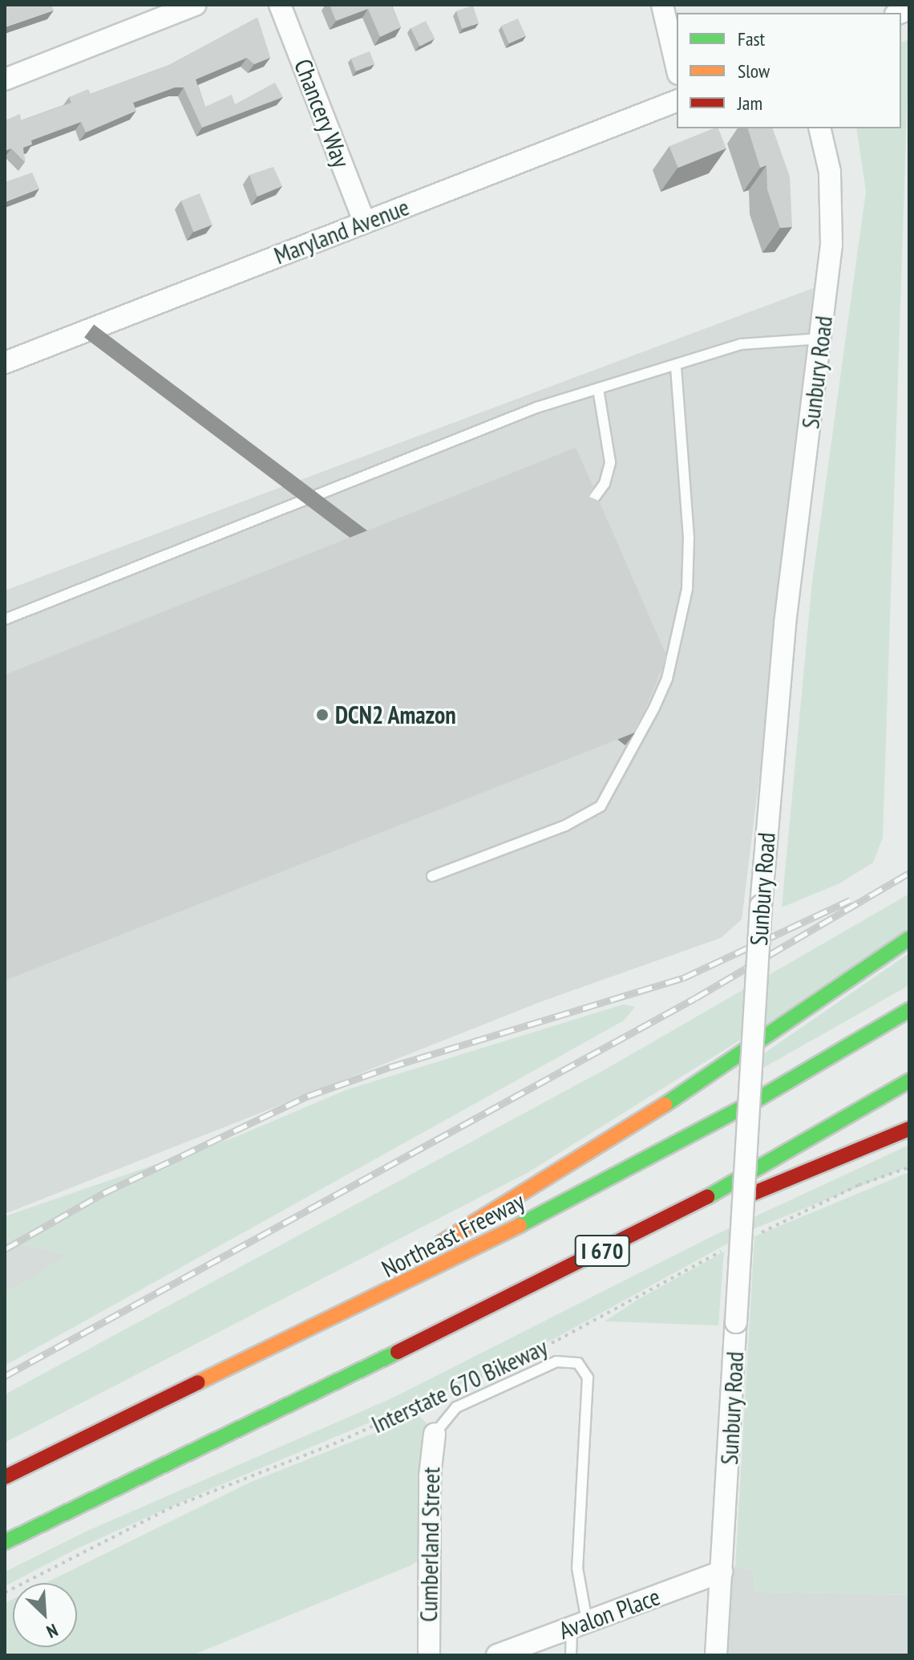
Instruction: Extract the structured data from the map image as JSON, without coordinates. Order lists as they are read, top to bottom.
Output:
{
  "streets": {
    "highway": ["Northeast Freeway", "I 670"],
    "street": [
      "Chancery Way",
      "Maryland Avenue",
      "Sunbury Road",
      "Cumberland Street",
      "Avalon Place"
    ],
    "path": ["Interstate 670 Bikeway"]
  },
  "crossings": [
    ["Chancery Way", "Maryland Avenue"],
    ["Sunbury Road", "Avalon Place"]
  ],
  "places": ["DCN2 Amazon"],
  "legend": ["Fast", "Slow", "Jam"],
  "north": "bottom right"
}
